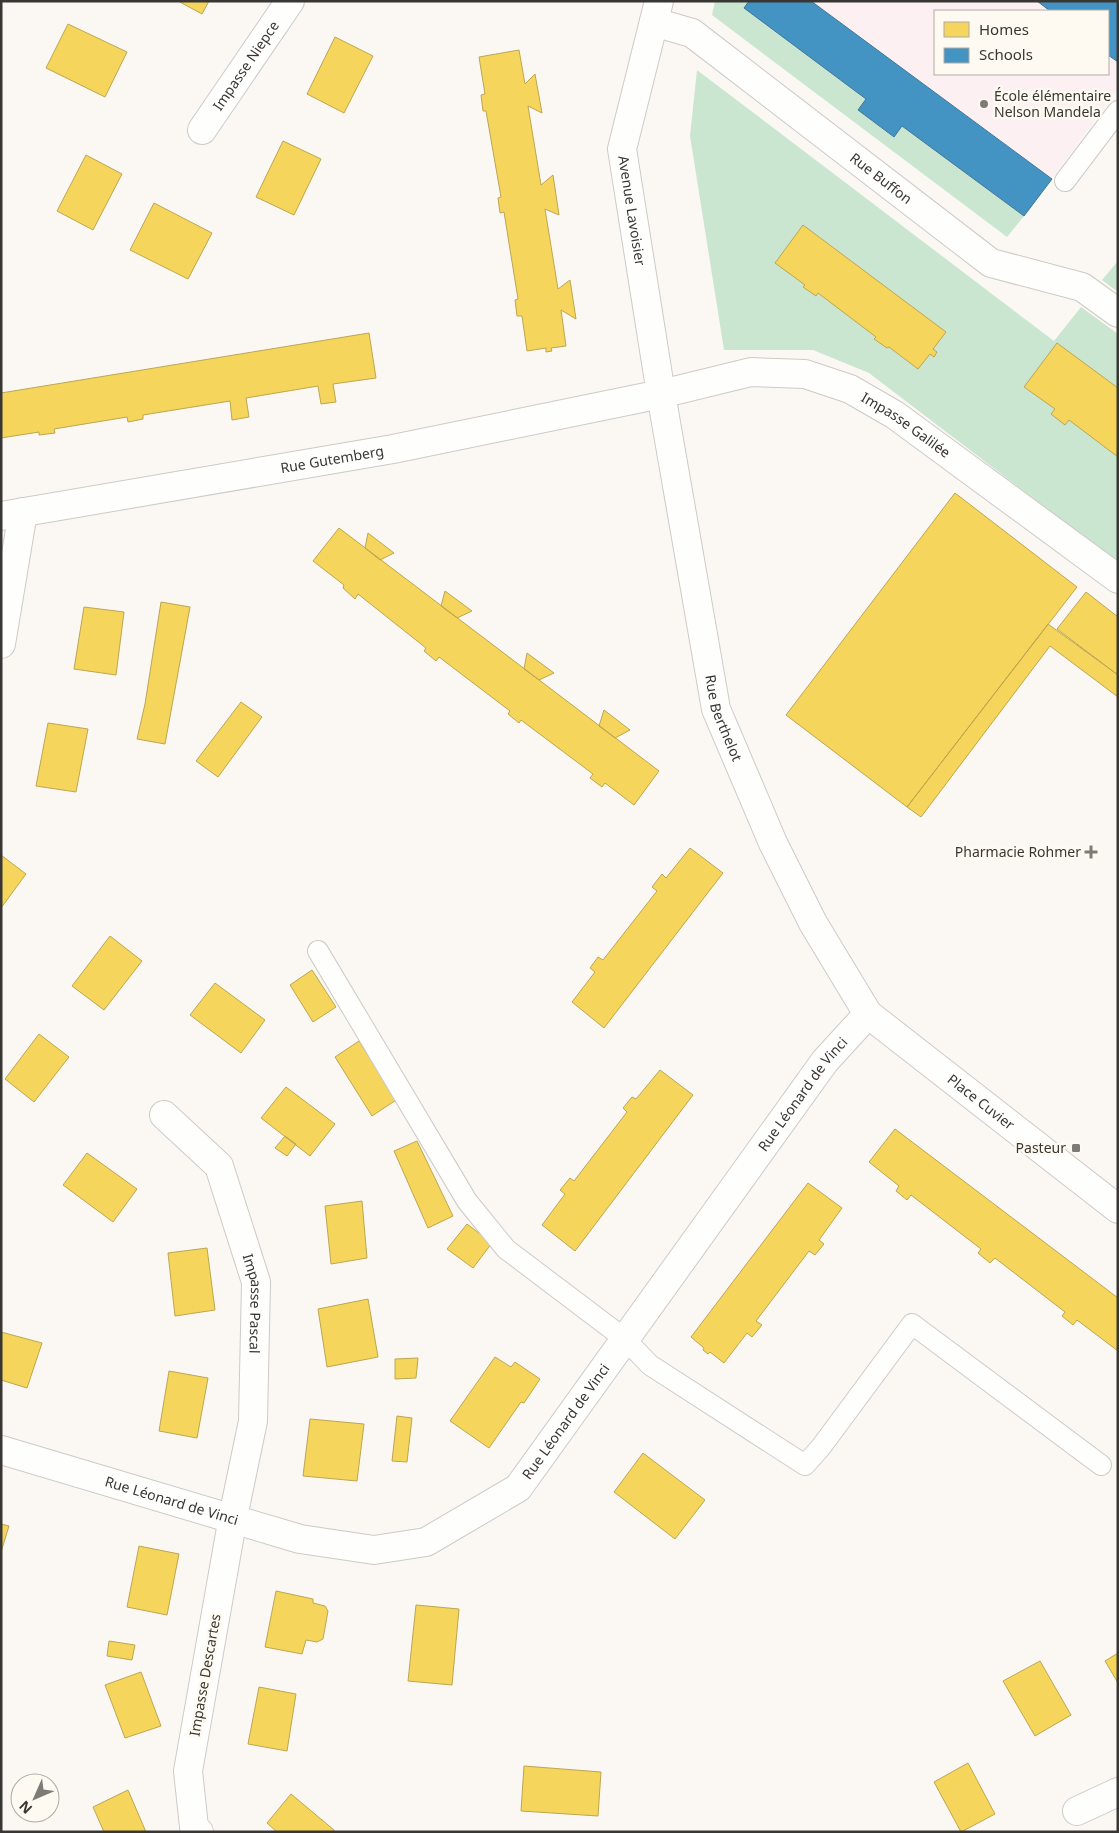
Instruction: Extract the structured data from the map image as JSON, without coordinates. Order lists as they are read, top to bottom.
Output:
{
  "streets": {
    "street": [
      "Impasse Niepce",
      "Rue Buffon",
      "Avenue Lavoisier",
      "Impasse Galilée",
      "Rue Gutemberg",
      "Rue Berthelot",
      "Rue Léonard de Vinci",
      "Place Cuvier",
      "Impasse Pascal",
      "Impasse Descartes"
    ]
  },
  "crossings": [
    ["Rue Buffon", "Avenue Lavoisier"],
    ["Avenue Lavoisier", "Impasse Galilée"],
    ["Avenue Lavoisier", "Rue Gutemberg"],
    ["Avenue Lavoisier", "Rue Berthelot"],
    ["Impasse Galilée", "Rue Gutemberg"],
    ["Impasse Galilée", "Rue Berthelot"],
    ["Rue Gutemberg", "Rue Berthelot"],
    ["Rue Berthelot", "Rue Léonard de Vinci"],
    ["Rue Berthelot", "Place Cuvier"],
    ["Rue Léonard de Vinci", "Place Cuvier"],
    ["Rue Léonard de Vinci", "Impasse Pascal"],
    ["Rue Léonard de Vinci", "Impasse Descartes"],
    ["Impasse Pascal", "Impasse Descartes"]
  ],
  "places": {
    "other": ["École élémentaire Nelson Mandela"],
    "health": ["Pharmacie Rohmer"],
    "transit": ["Pasteur"]
  },
  "legend": ["Homes", "Schools"],
  "north": "bottom left"
}
